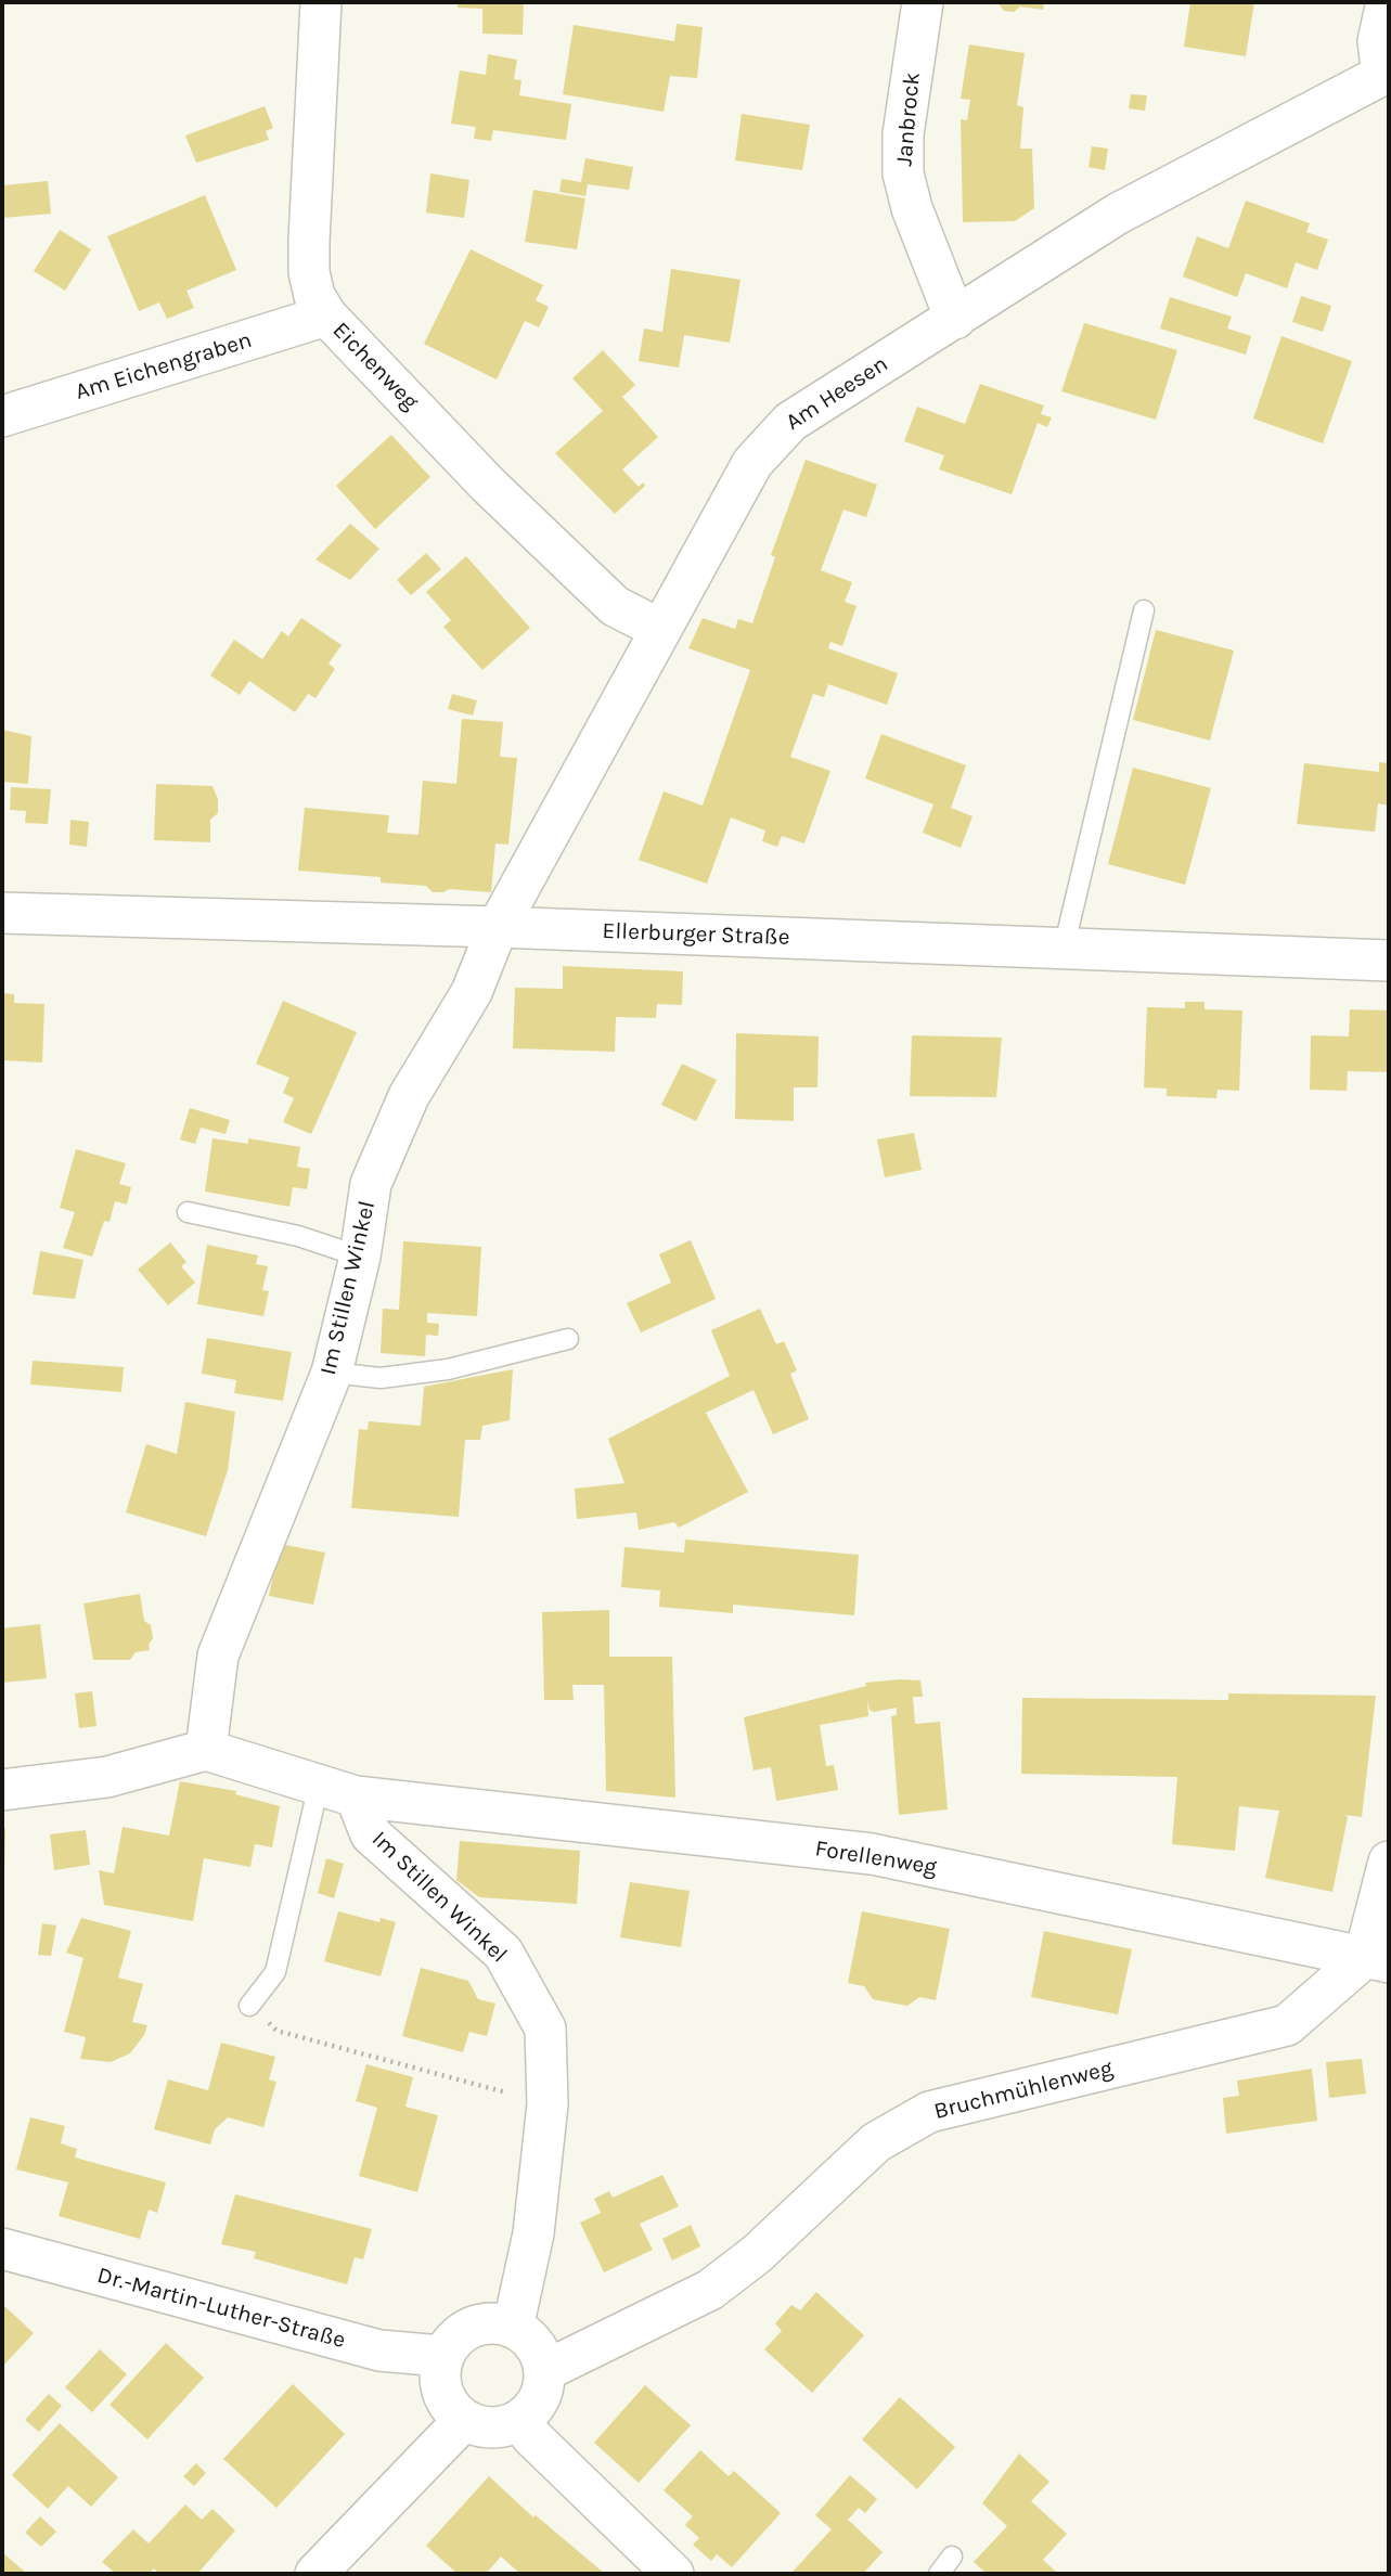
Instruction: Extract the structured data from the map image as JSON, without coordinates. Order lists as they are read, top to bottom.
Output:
{
  "streets": {
    "street": [
      "Janbrock",
      "Am Eichengraben",
      "Eichenweg",
      "Am Heesen",
      "Ellerburger Straße",
      "Im Stillen Winkel",
      "Forellenweg",
      "Bruchmühlenweg",
      "Dr.-Martin-Luther-Straße"
    ]
  },
  "crossings": [
    ["Janbrock", "Am Heesen"],
    ["Am Eichengraben", "Eichenweg"],
    ["Eichenweg", "Am Heesen"],
    ["Am Heesen", "Ellerburger Straße"],
    ["Am Heesen", "Im Stillen Winkel"],
    ["Ellerburger Straße", "Im Stillen Winkel"],
    ["Im Stillen Winkel", "Forellenweg"],
    ["Im Stillen Winkel", "Bruchmühlenweg"],
    ["Im Stillen Winkel", "Dr.-Martin-Luther-Straße"],
    ["Forellenweg", "Bruchmühlenweg"],
    ["Bruchmühlenweg", "Dr.-Martin-Luther-Straße"]
  ]
}
